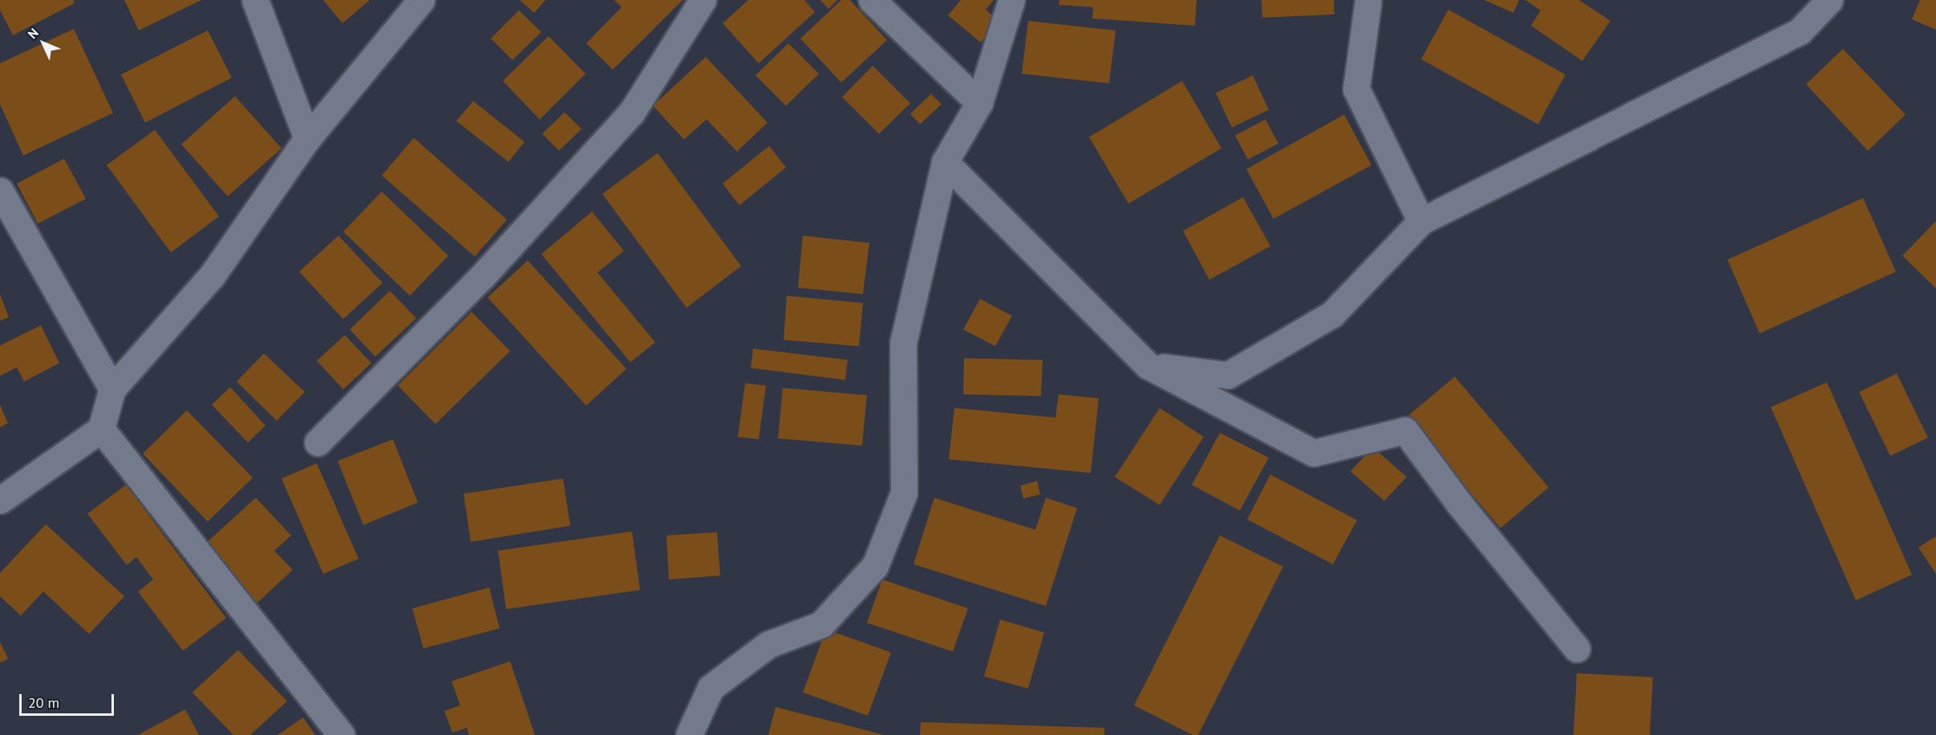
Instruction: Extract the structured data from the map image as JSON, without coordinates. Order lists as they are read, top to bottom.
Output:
{
  "scale_bar": "20 m",
  "north": "top left"
}
